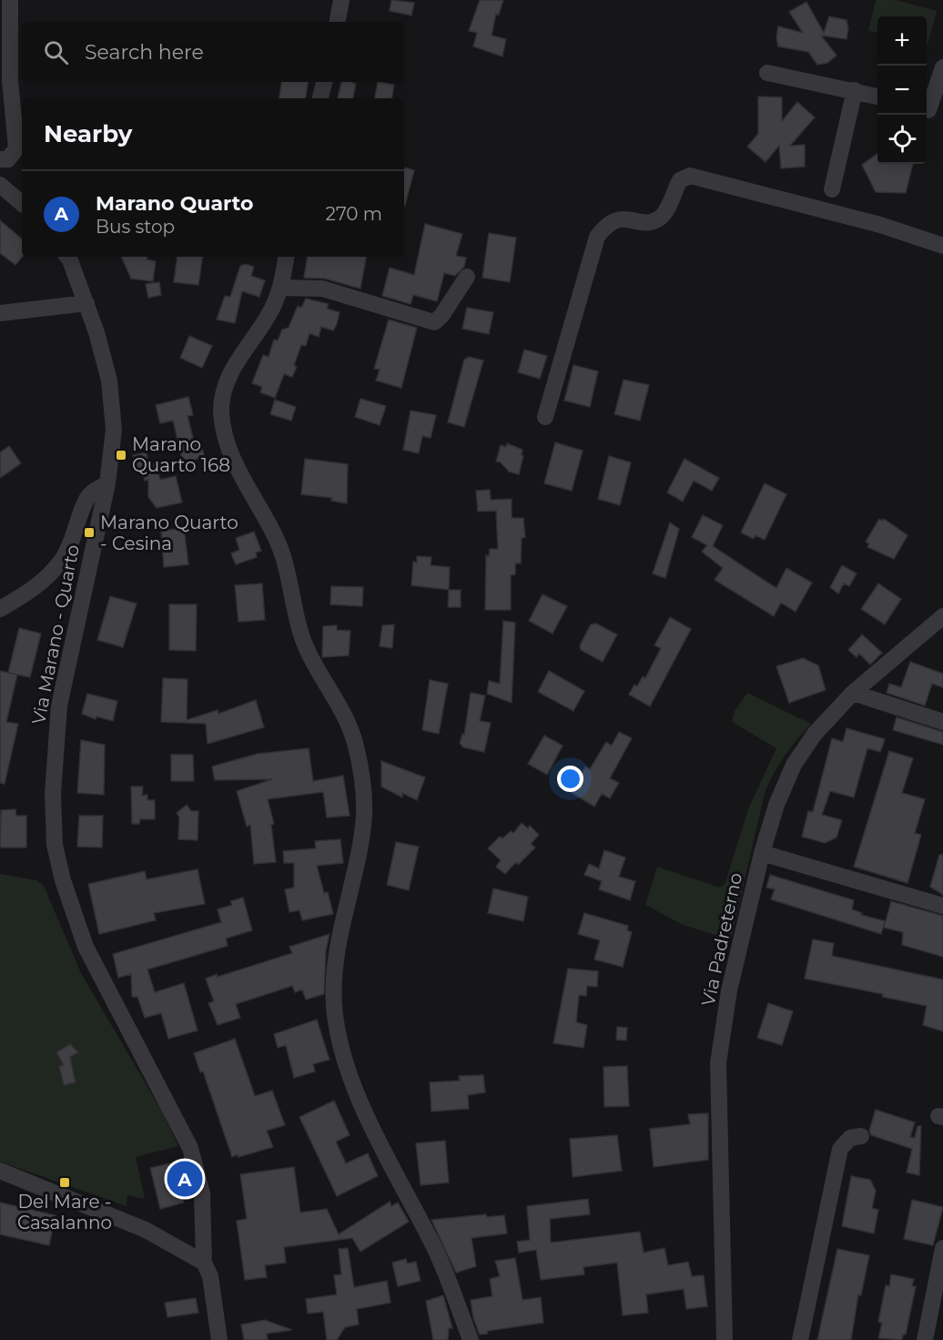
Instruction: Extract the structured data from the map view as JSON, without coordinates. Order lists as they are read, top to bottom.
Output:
{
  "streets": {
    "street": ["Via Marano - Quarto", "Via Padreterno"]
  },
  "places": {
    "transit": ["Marano Quarto 168", "Marano Quarto - Cesina", "Del Mare - Casalanno"]
  },
  "page": {
    "map_buttons": ["+", "−"],
    "search": "Search here",
    "heading": "Nearby",
    "list": [
      {
        "mark": "A",
        "name": "Marano Quarto",
        "note": "Bus stop",
        "value": "270 m"
      }
    ],
    "pins": "A"
  }
}
